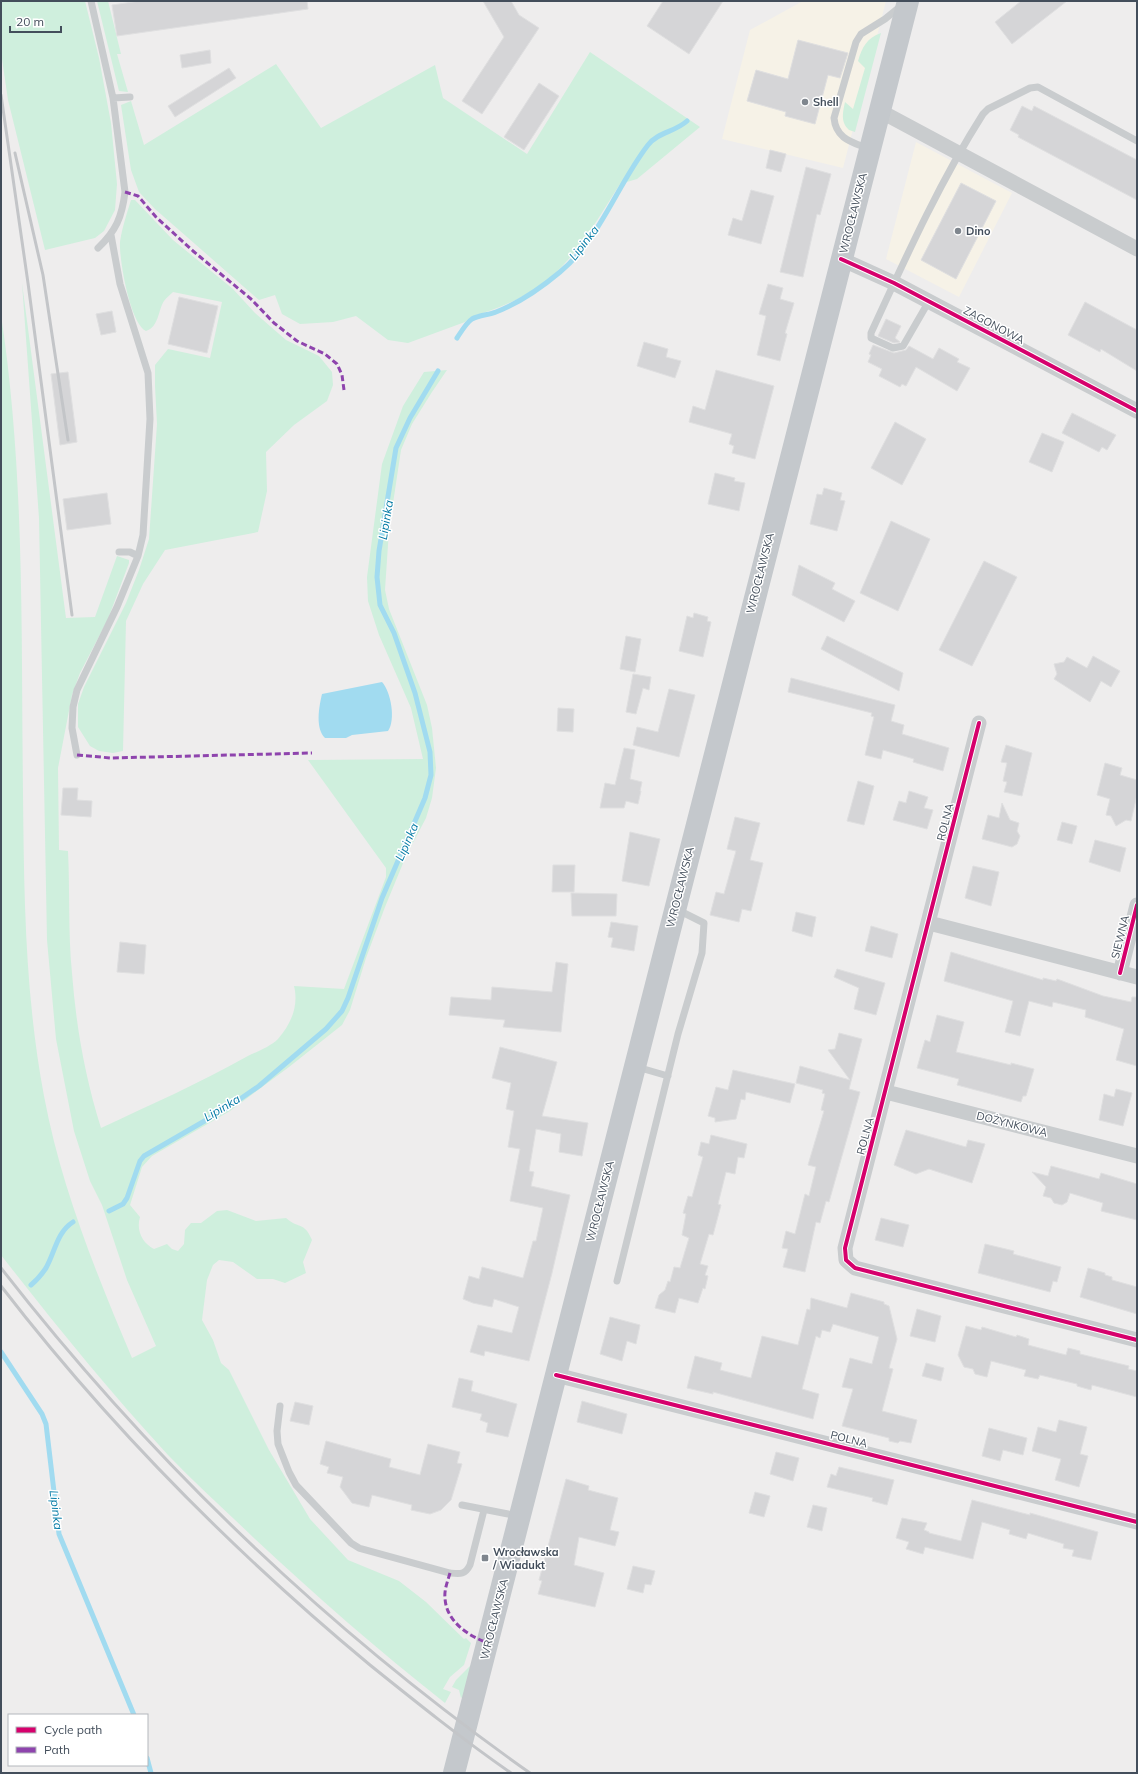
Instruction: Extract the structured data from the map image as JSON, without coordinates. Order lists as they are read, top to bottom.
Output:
{
  "streets": {
    "main road": ["WROCŁAWSKA"],
    "street": [
      "ZAGONOWA",
      "ROLNA",
      "SIEWNA",
      "DOŻYNKOWA",
      "POLNA"
    ]
  },
  "crossings": [
    ["WROCŁAWSKA", "ZAGONOWA"],
    ["WROCŁAWSKA", "POLNA"],
    ["ROLNA", "SIEWNA"],
    ["ROLNA", "DOŻYNKOWA"]
  ],
  "water": ["Lipinka"],
  "places": {
    "other": ["Shell", "Dino"],
    "transit": ["Wrocławska / Wiadukt"]
  },
  "legend": ["Cycle path", "Path"],
  "scale_bar": "20 m"
}
